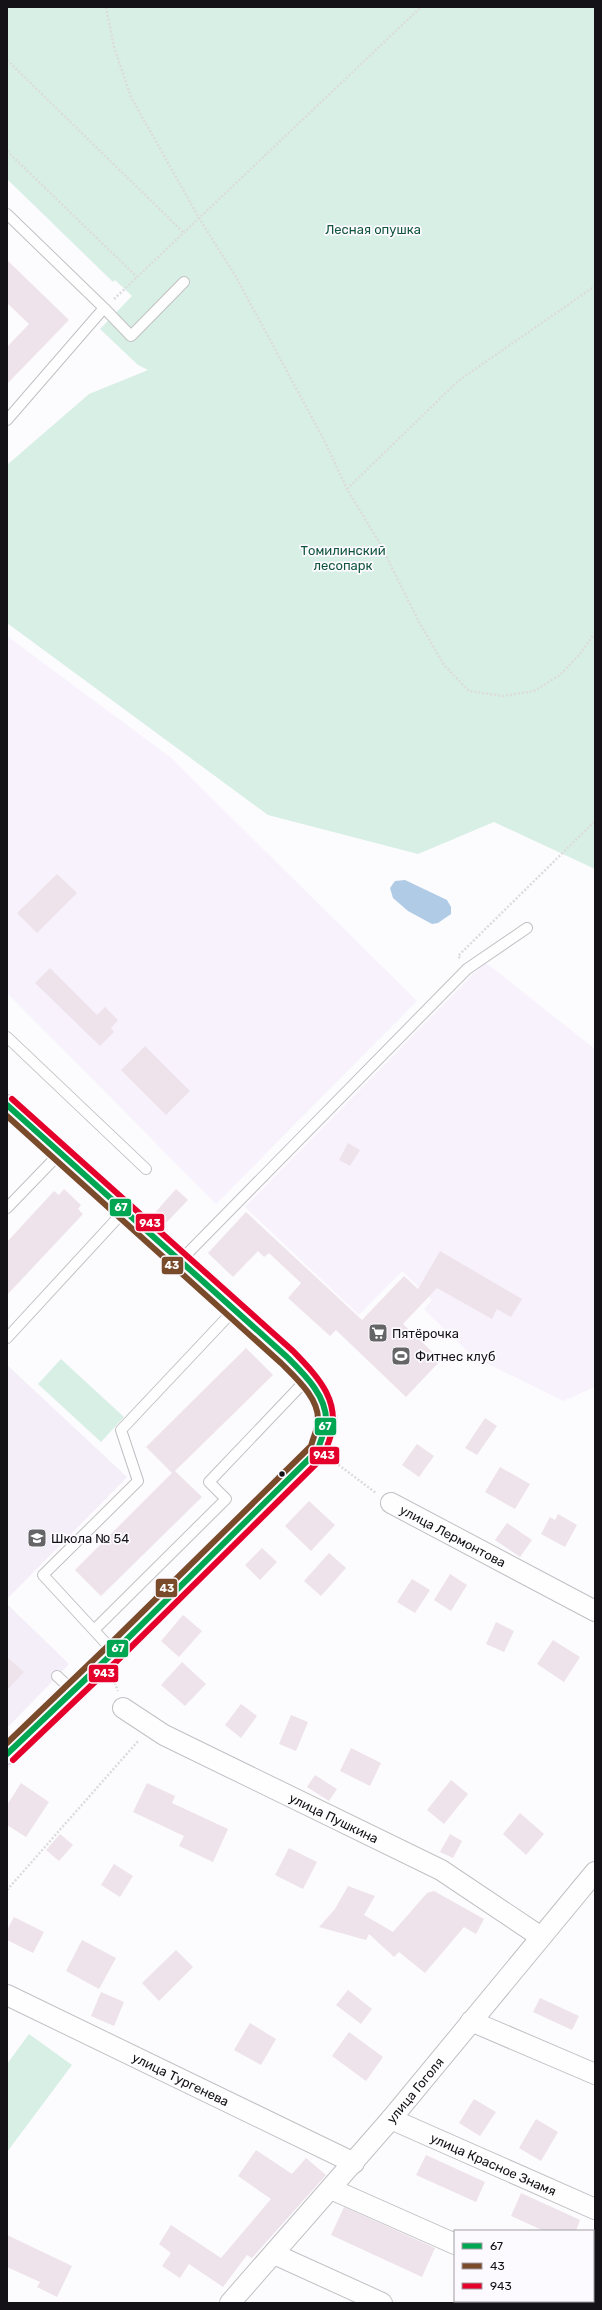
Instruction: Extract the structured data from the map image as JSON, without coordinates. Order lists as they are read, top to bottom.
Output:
{
  "streets": {
    "street": [
      "улица Лермонтова",
      "улица Пушкина",
      "улица Тургенева",
      "улица Гоголя",
      "улица Красное Знамя"
    ]
  },
  "crossings": [
    ["улица Пушкина", "улица Гоголя"],
    ["улица Тургенева", "улица Гоголя"],
    ["улица Гоголя", "улица Красное Знамя"]
  ],
  "parks": ["Лесная опушка", "Томилинский лесопарк"],
  "places": {
    "supermarket": ["Пятёрочка"],
    "sports": ["Фитнес клуб"],
    "school or university": ["Школа № 54"]
  },
  "lines": ["transit line 943", "transit line 67", "transit line 43"],
  "legend": ["67", "43", "943"]
}
